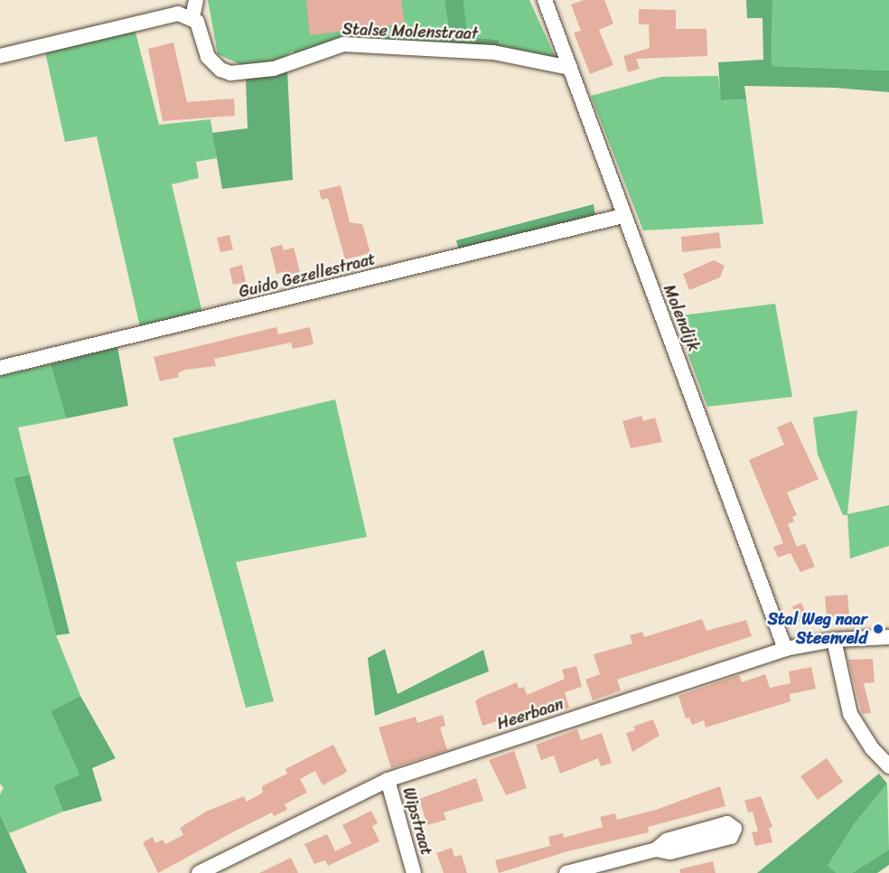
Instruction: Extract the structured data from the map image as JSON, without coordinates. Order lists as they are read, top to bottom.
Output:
{
  "streets": {
    "street": [
      "Stalse Molenstraat",
      "Guido Gezellestraat",
      "Molendijk",
      "Heerbaan",
      "Wipstraat"
    ]
  },
  "crossings": [
    ["Stalse Molenstraat", "Molendijk"],
    ["Guido Gezellestraat", "Molendijk"],
    ["Molendijk", "Heerbaan"],
    ["Heerbaan", "Wipstraat"]
  ],
  "places": ["Stal Weg naar Steenveld"]
}
